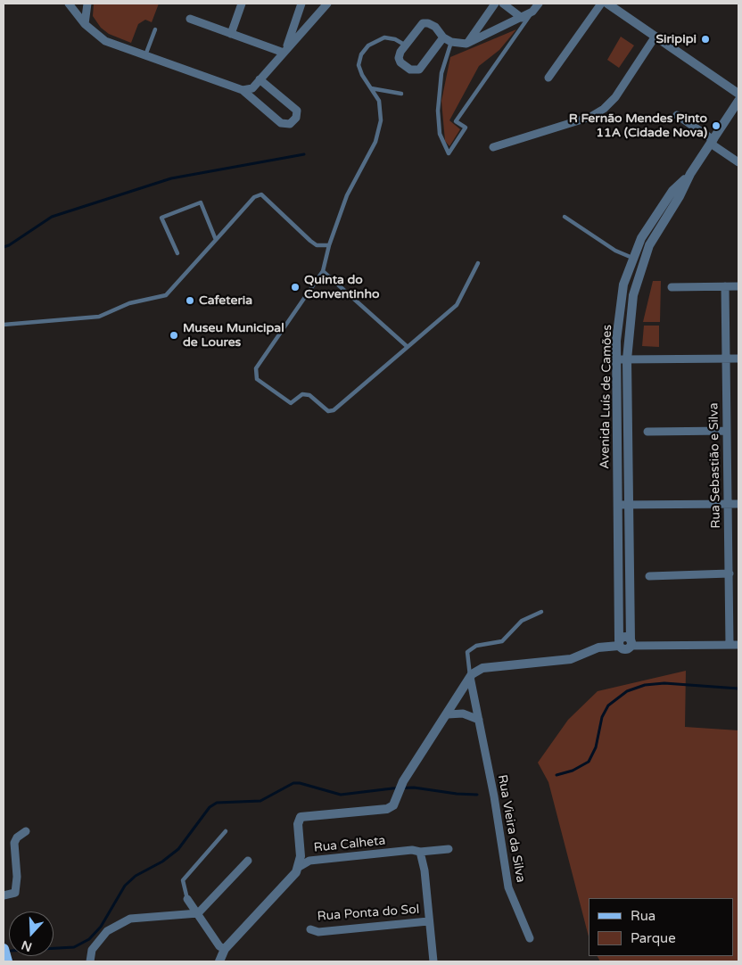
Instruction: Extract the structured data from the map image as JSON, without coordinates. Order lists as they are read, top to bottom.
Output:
{
  "streets": {
    "street": [
      "Avenida Luís de Camões",
      "Rua Sebastião e Silva",
      "Rua Vieira da Silva",
      "Rua Calheta",
      "Rua Ponta do Sol"
    ]
  },
  "places": [
    "Siripipi",
    "R Fernão Mendes Pinto 11A (Cidade Nova)",
    "Quinta do Conventinho",
    "Cafeteria",
    "Museu Municipal de Loures"
  ],
  "legend": ["Rua", "Parque"],
  "north": "bottom"
}
